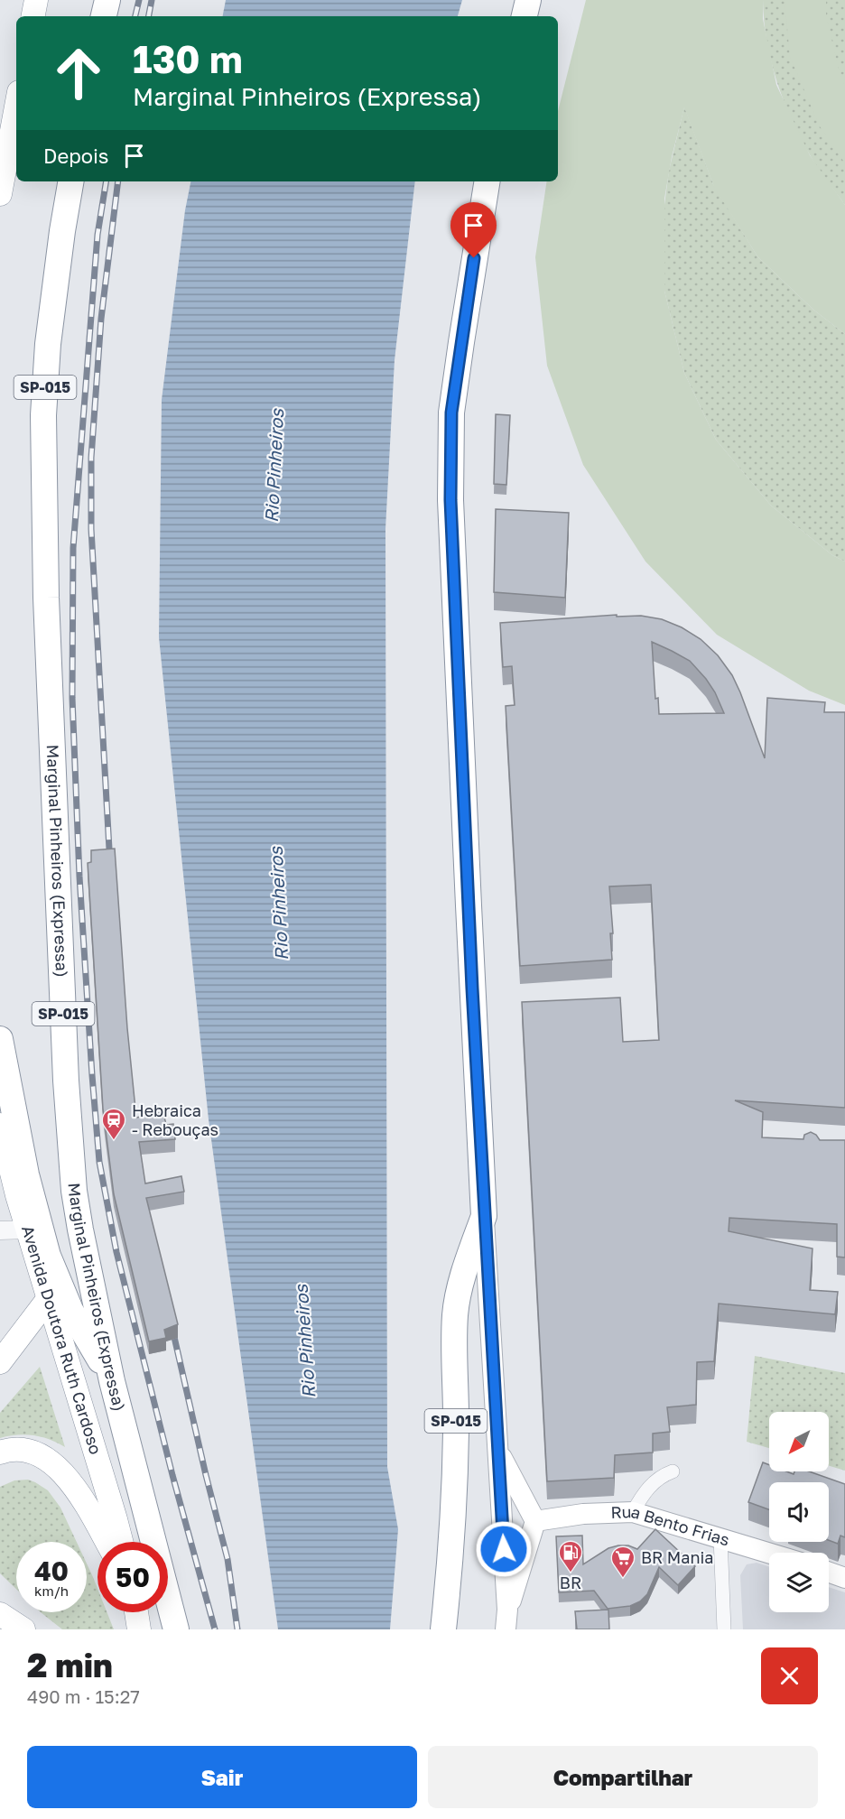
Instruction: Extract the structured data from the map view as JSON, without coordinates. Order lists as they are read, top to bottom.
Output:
{
  "streets": {
    "highway": ["SP-015", "Marginal Pinheiros (Expressa)", "Avenida Doutora Ruth Cardoso"],
    "main road": ["Rua Bento Frias"]
  },
  "water": ["Rio Pinheiros"],
  "places": {
    "station": ["Hebraica - Rebouças"],
    "fuel station": ["BR"],
    "supermarket": ["BR Mania"]
  },
  "north": "bottom left",
  "page": {
    "turn": ["130 m", "Marginal Pinheiros (Expressa)"],
    "then": "Depois",
    "speed": "40 km/h",
    "limit": "50",
    "heading": ["2 min", "490 m · 15:27"],
    "buttons": ["Sair", "Compartilhar"]
  }
}
